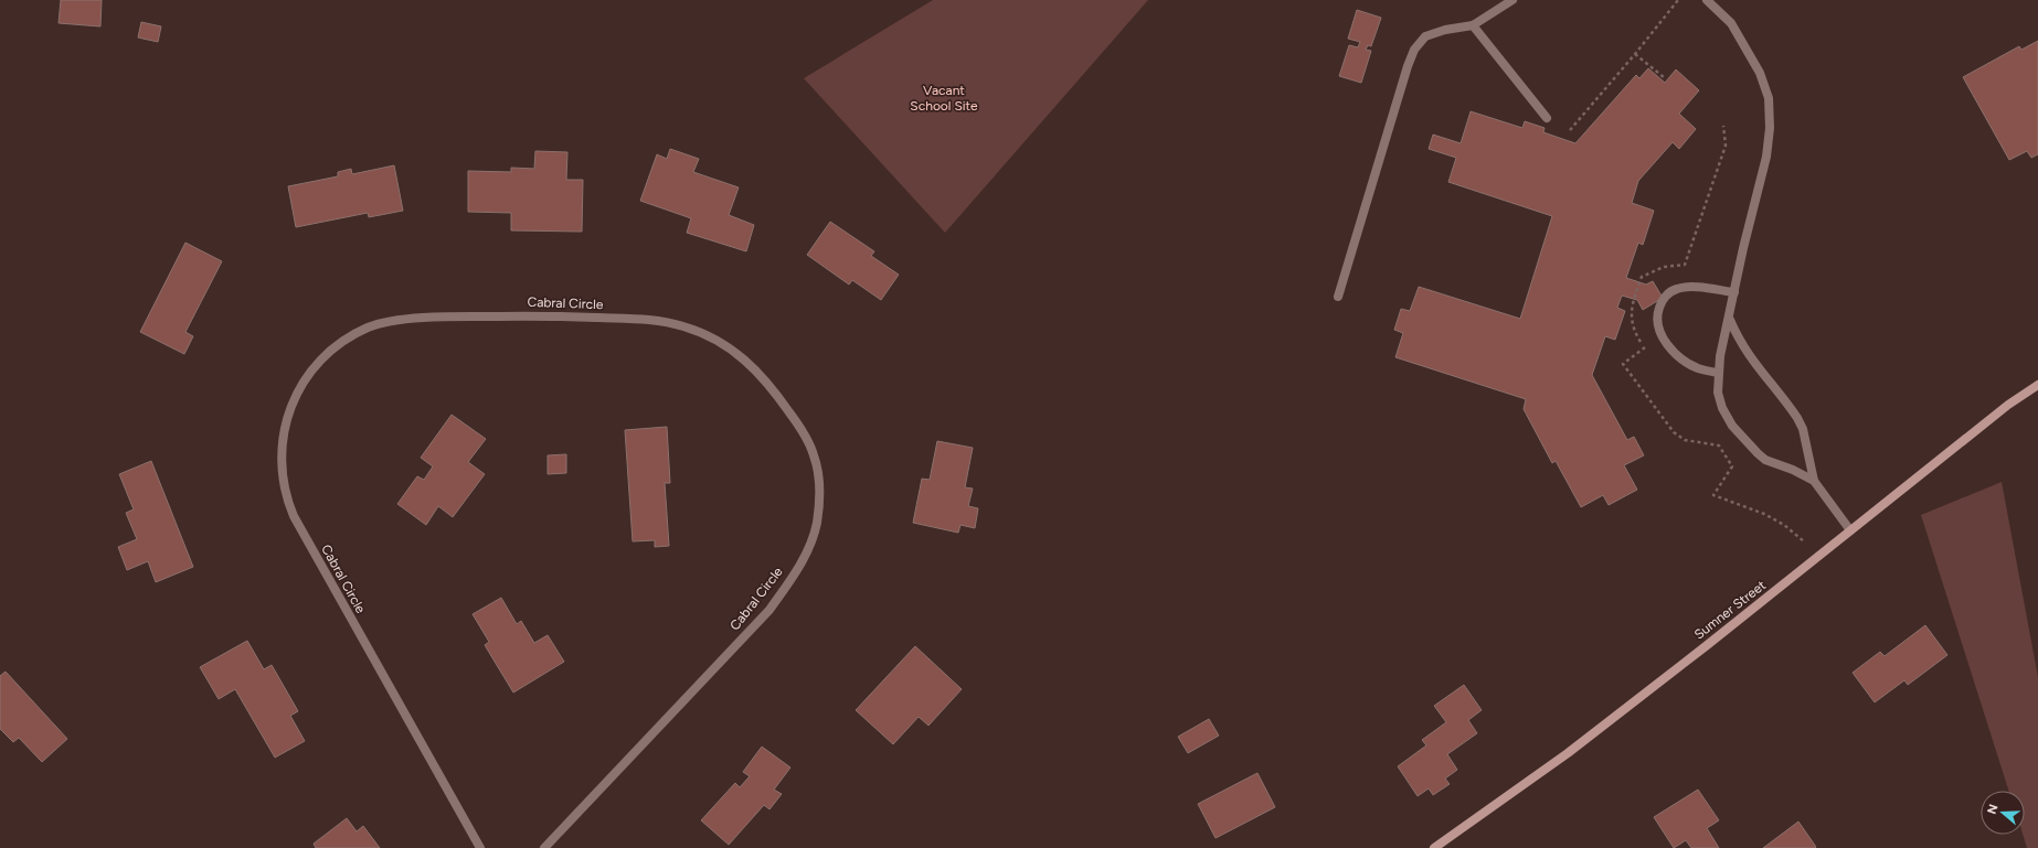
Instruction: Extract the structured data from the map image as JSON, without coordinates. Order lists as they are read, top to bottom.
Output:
{
  "streets": {
    "main road": ["Sumner Street"],
    "street": ["Cabral Circle"]
  },
  "parks": ["Vacant School Site"],
  "north": "left"
}
